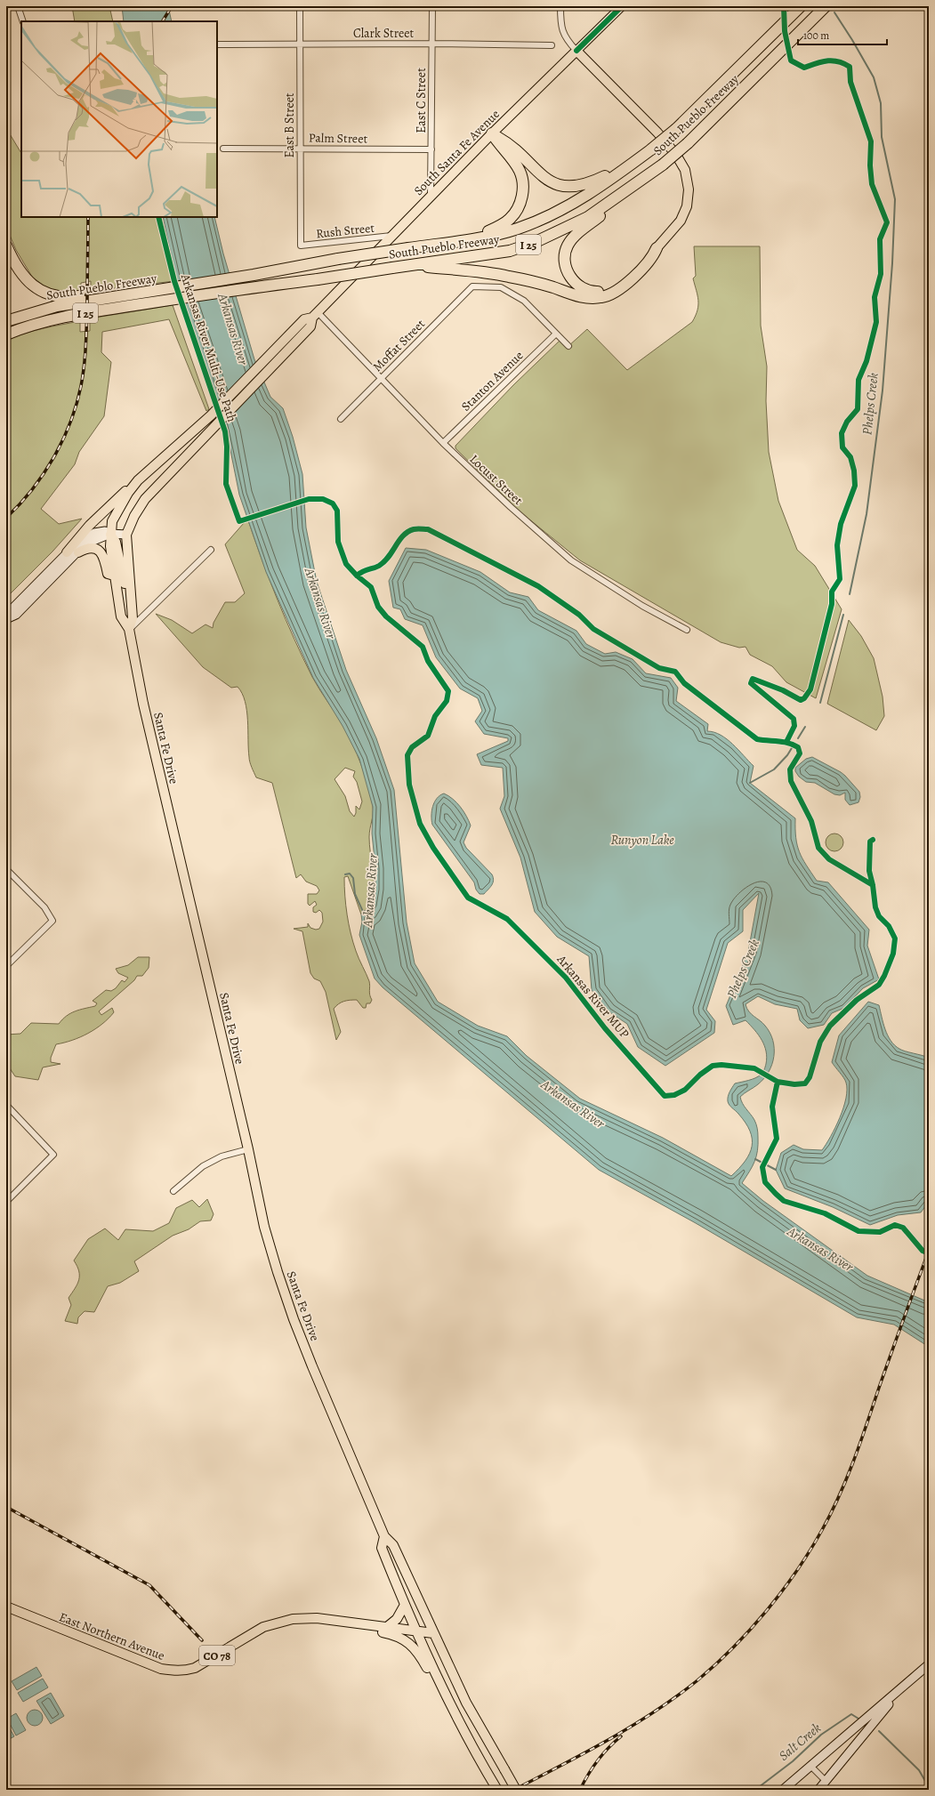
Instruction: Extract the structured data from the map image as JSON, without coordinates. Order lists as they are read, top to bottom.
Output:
{
  "streets": {
    "highway": ["South Pueblo Freeway", "I 25"],
    "main road": [
      "South Santa Fe Avenue",
      "Santa Fe Drive",
      "East Northern Avenue",
      "CO 78"
    ],
    "street": [
      "Clark Street",
      "East C Street",
      "East B Street",
      "Palm Street",
      "Rush Street",
      "Moffat Street",
      "Stanton Avenue",
      "Locust Street"
    ],
    "cycle path": ["Arkansas River Multi-Use Path"]
  },
  "crossings": [
    ["Clark Street", "East C Street"],
    ["Clark Street", "East B Street"],
    ["East C Street", "Palm Street"],
    ["East C Street", "South Santa Fe Avenue"],
    ["East B Street", "Palm Street"],
    ["East B Street", "Rush Street"],
    ["South Santa Fe Avenue", "Rush Street"],
    ["South Santa Fe Avenue", "Locust Street"],
    ["South Santa Fe Avenue", "Santa Fe Drive"],
    ["Moffat Street", "Stanton Avenue"],
    ["Moffat Street", "Locust Street"],
    ["Stanton Avenue", "Locust Street"]
  ],
  "water": [
    "Arkansas River",
    "Phelps Creek",
    "Runyon Lake",
    "Salt Creek"
  ],
  "scale_bar": "100 m"
}
